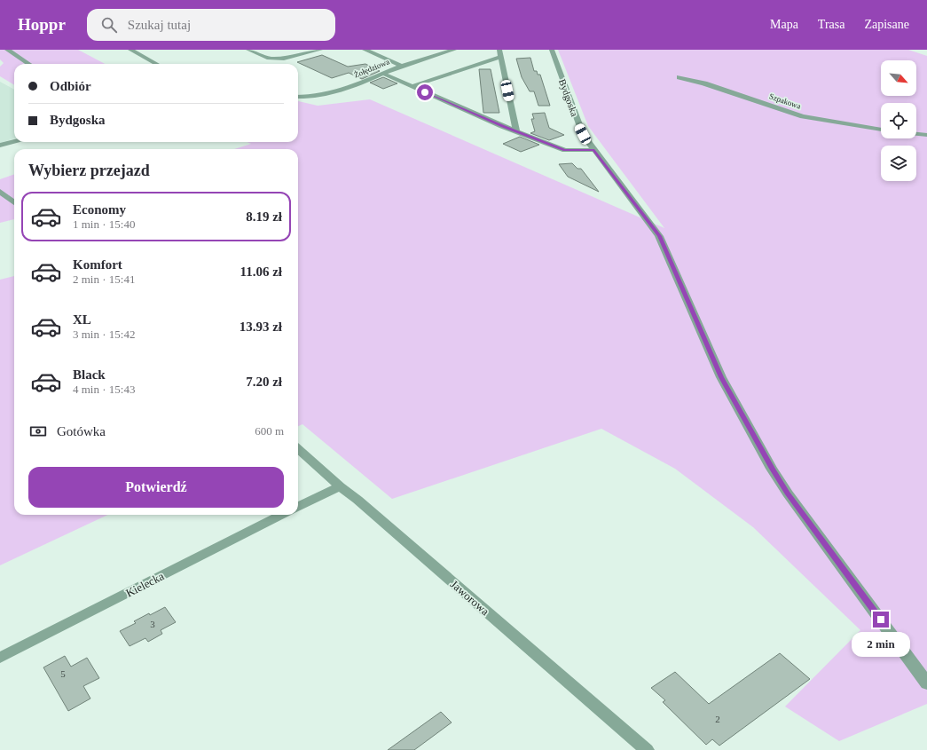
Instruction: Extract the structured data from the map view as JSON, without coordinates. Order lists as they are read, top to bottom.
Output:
{
  "streets": {
    "street": [
      "Żołędziowa",
      "Bydgoska",
      "Szpakowa",
      "Kielecka",
      "Jaworowa"
    ]
  },
  "house_numbers": ["3", "5", "2"],
  "north": "bottom right",
  "page": {
    "header": "Hoppr",
    "search": "Szukaj tutaj",
    "nav": ["Mapa", "Trasa", "Zapisane"],
    "banner": ["Odbiór", "Bydgoska"],
    "heading": "Wybierz przejazd",
    "list": [
      {
        "name": "Economy",
        "note": "1 min · 15:40",
        "value": "8.19 zł"
      },
      {
        "name": "Komfort",
        "note": "2 min · 15:41",
        "value": "11.06 zł"
      },
      {
        "name": "XL",
        "note": "3 min · 15:42",
        "value": "13.93 zł"
      },
      {
        "name": "Black",
        "note": "4 min · 15:43",
        "value": "7.20 zł"
      }
    ],
    "pay": ["Gotówka", "600 m"],
    "buttons": "Potwierdź",
    "bubble": "2 min"
  }
}
